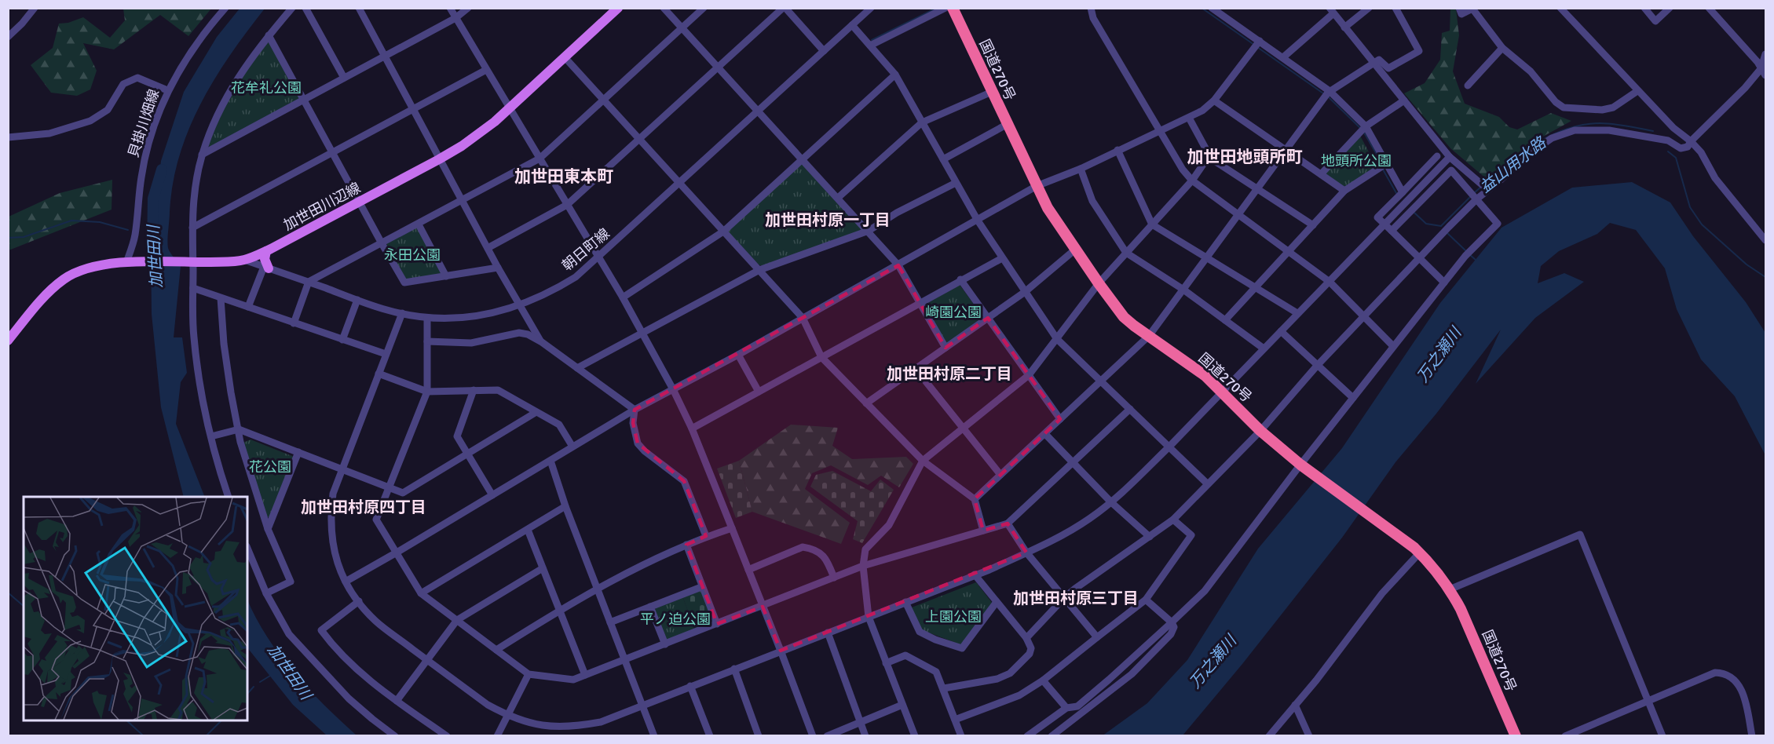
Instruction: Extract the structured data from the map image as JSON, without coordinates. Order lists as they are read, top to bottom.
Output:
{
  "streets": {
    "highway": ["国道270号"],
    "main road": ["加世田川辺線"],
    "street": ["貝掛川畑線", "朝日町線"]
  },
  "crossings": [
    ["貝掛川畑線", "加世田川辺線"],
    ["加世田川辺線", "朝日町線"]
  ],
  "districts": [
    "加世田地頭所町",
    "加世田東本町",
    "加世田村原一丁目",
    "加世田村原二丁目",
    "加世田村原四丁目",
    "加世田村原三丁目"
  ],
  "water": ["益山用水路", "加世田川", "万之瀬川"],
  "parks": [
    "花牟礼公園",
    "地頭所公園",
    "永田公園",
    "崎園公園",
    "花公園",
    "上園公園",
    "平ノ迫公園"
  ]
}
